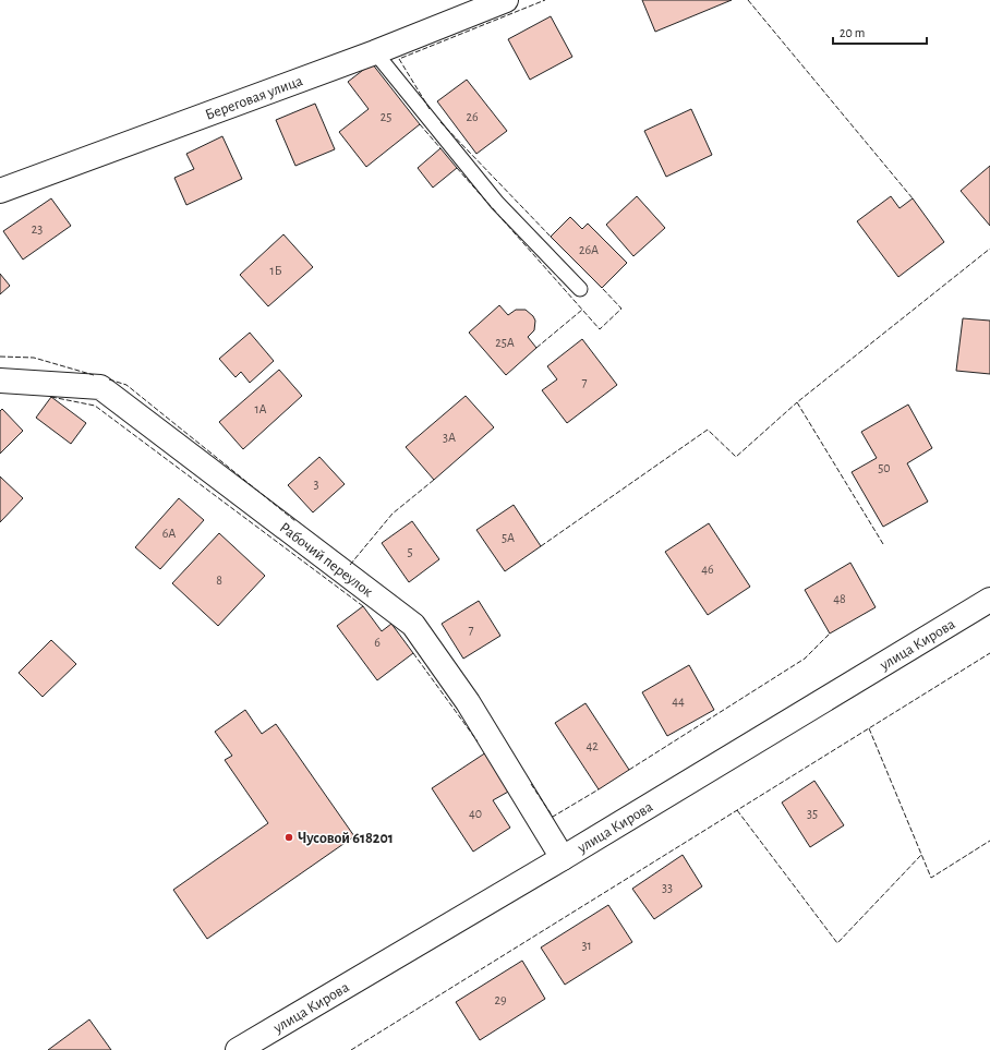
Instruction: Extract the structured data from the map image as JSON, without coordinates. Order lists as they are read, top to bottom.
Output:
{
  "streets": {
    "street": ["Береговая улица", "Рабочий переулок", "улица Кирова"]
  },
  "crossings": [
    ["Рабочий переулок", "улица Кирова"]
  ],
  "places": ["Чусовой 618201"],
  "house_numbers": [
    "25",
    "26",
    "23",
    "26А",
    "1Б",
    "25А",
    "7",
    "1А",
    "3А",
    "50",
    "3",
    "6А",
    "5А",
    "5",
    "46",
    "8",
    "48",
    "7",
    "6",
    "44",
    "42",
    "40",
    "35",
    "33",
    "31",
    "29"
  ],
  "scale_bar": "20 m"
}
